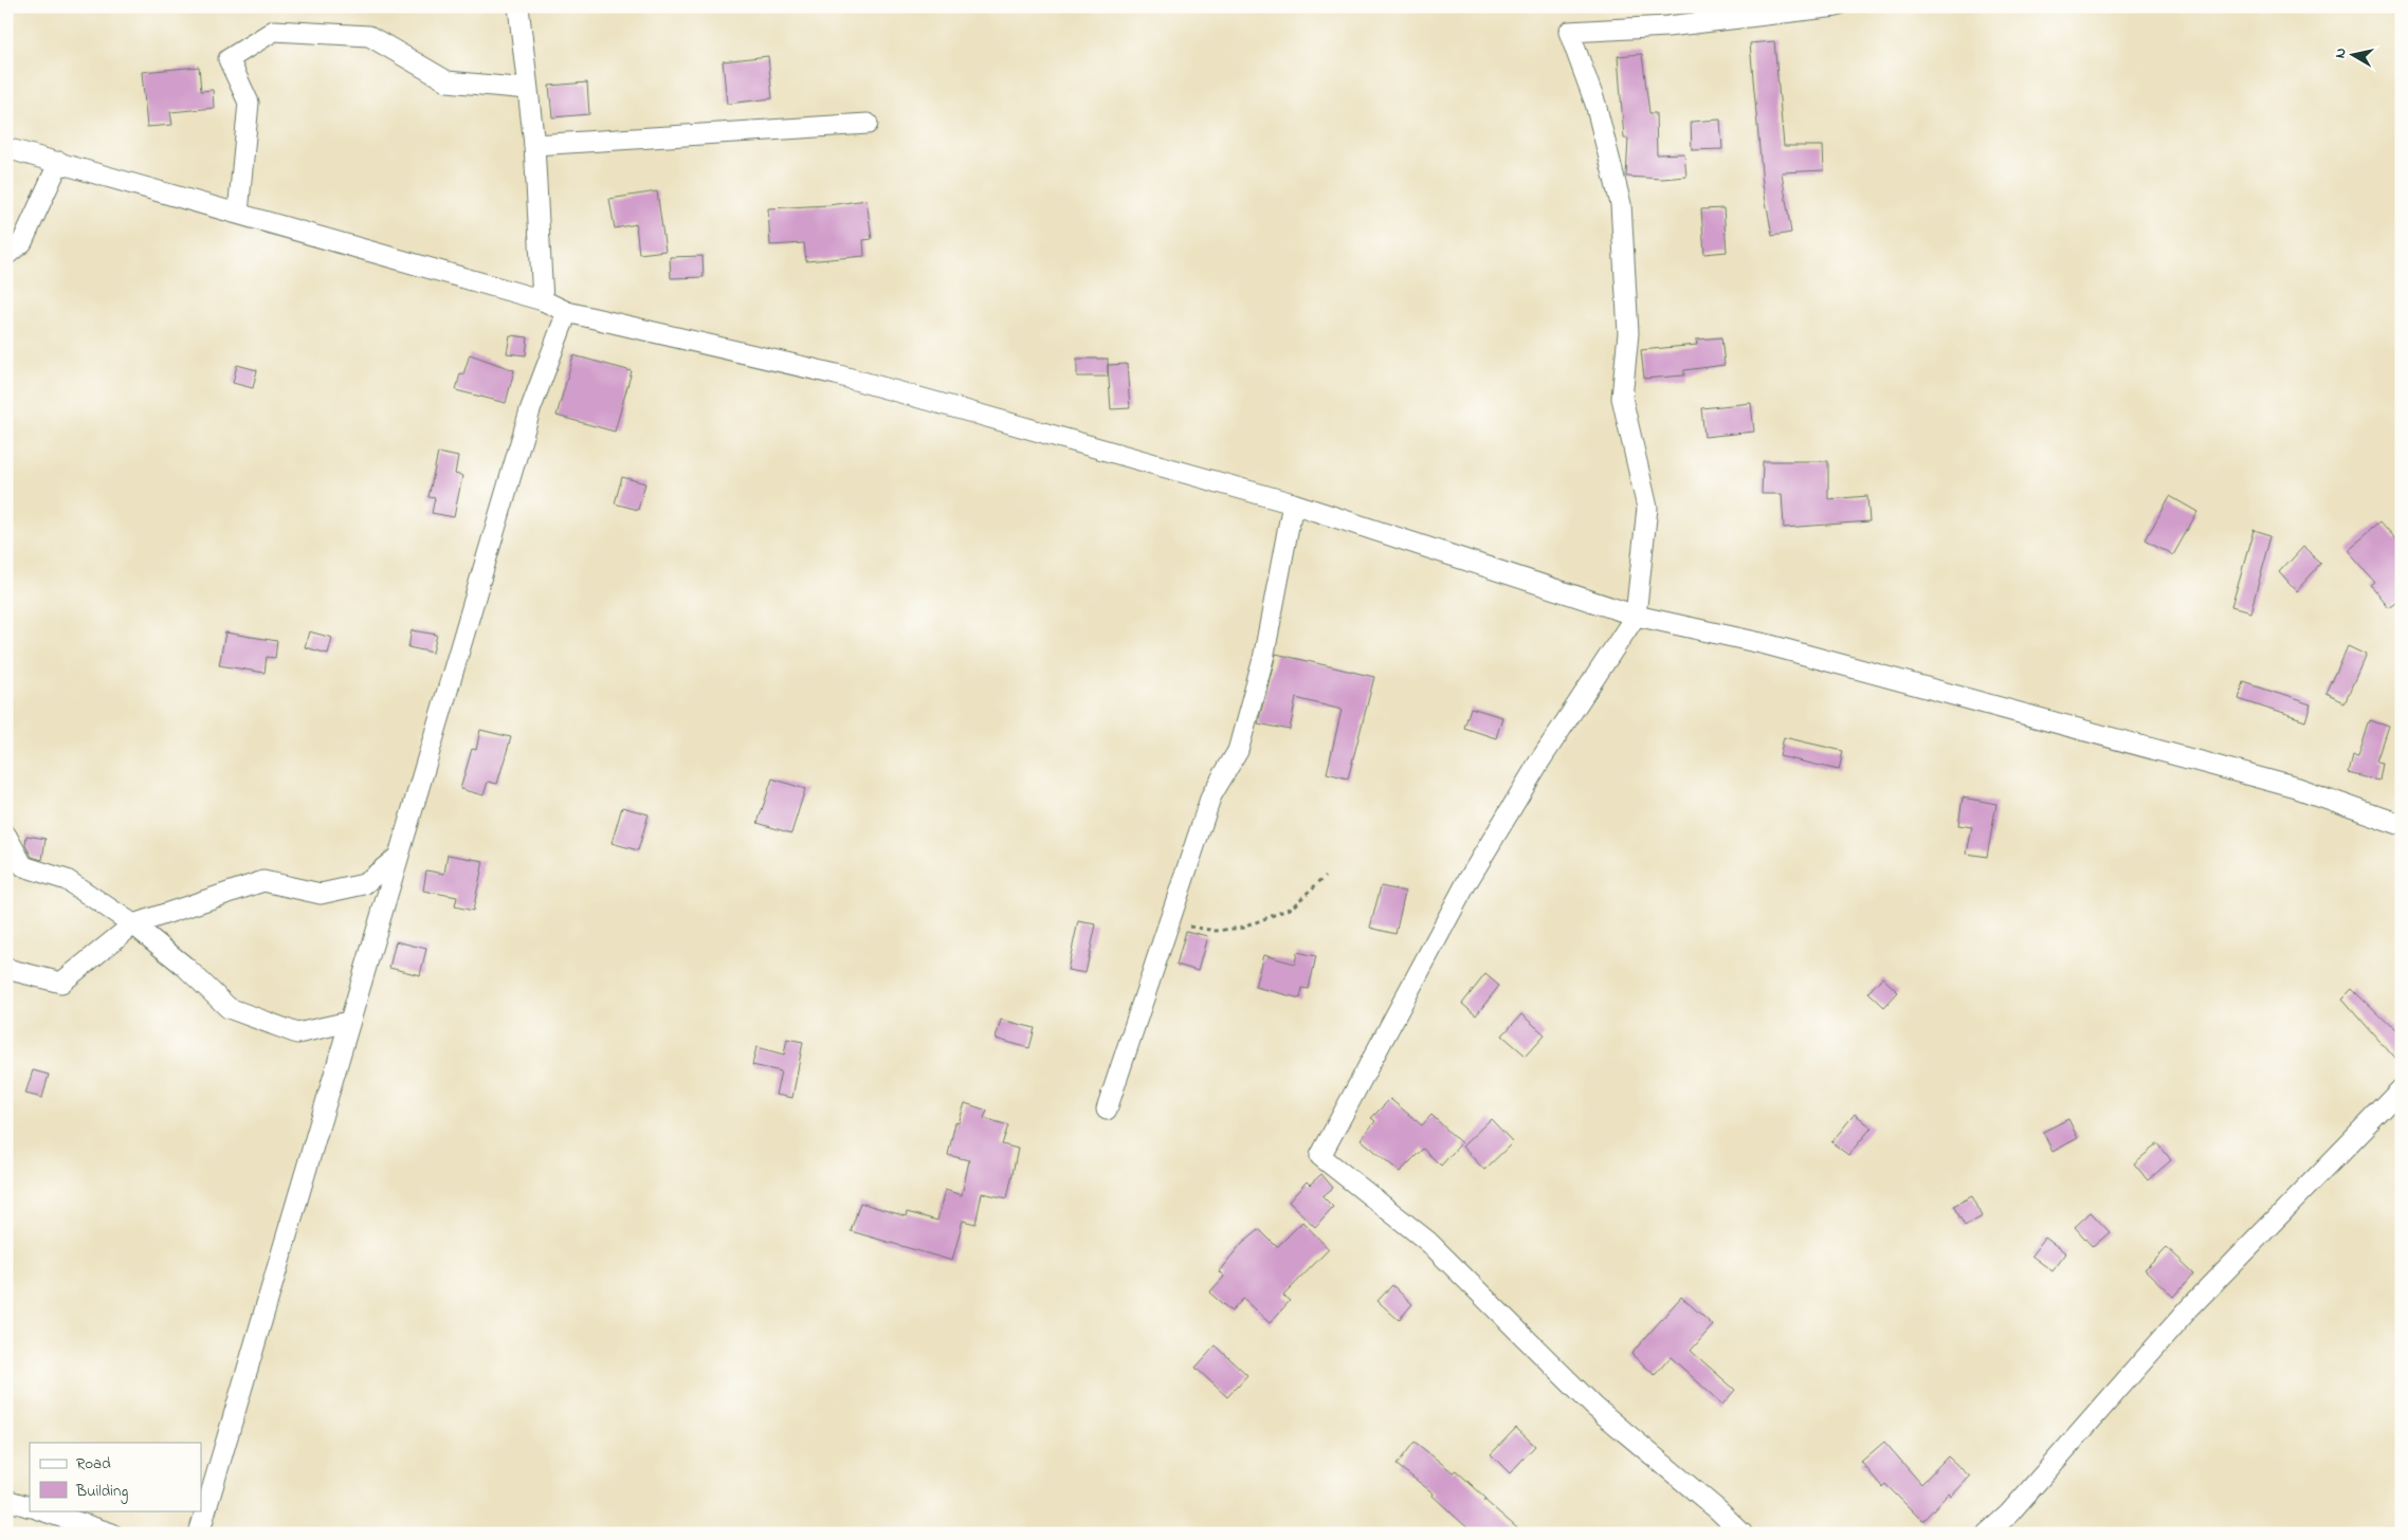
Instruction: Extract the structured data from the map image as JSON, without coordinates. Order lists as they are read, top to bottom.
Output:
{
  "legend": ["Road", "Building"],
  "north": "left"
}
